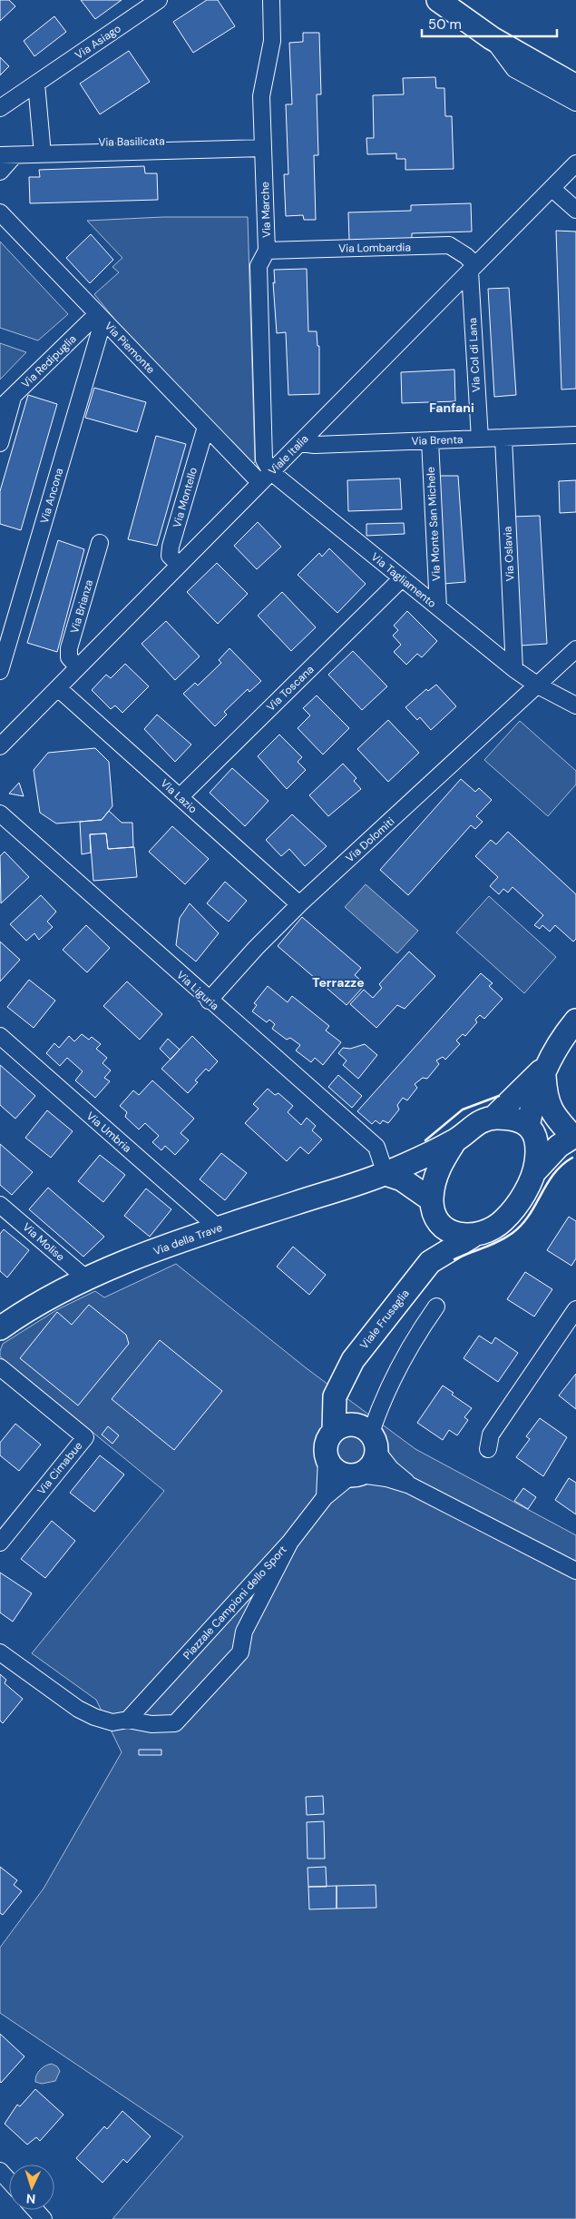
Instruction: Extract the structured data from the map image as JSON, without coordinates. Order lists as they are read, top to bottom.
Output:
{
  "streets": {
    "street": [
      "Via Asiago",
      "Via Basilicata",
      "Via Marche",
      "Via Lombardia",
      "Via Piemonte",
      "Via Col di Lana",
      "Via Redipuglia",
      "Via Brenta",
      "Viale Italia",
      "Via Ancona",
      "Via Montello",
      "Via Monte San Michele",
      "Via Oslavia",
      "Via Tagliamento",
      "Via Brianza",
      "Via Toscana",
      "Via Lazio",
      "Via Dolomiti",
      "Via Liguria",
      "Via Umbria",
      "Via della Trave",
      "Via Molise",
      "Viale Frusaglia",
      "Via Cimabue",
      "Piazzale Campioni dello Sport"
    ]
  },
  "crossings": [
    ["Via Basilicata", "Via Marche"],
    ["Via Marche", "Via Lombardia"],
    ["Via Marche", "Viale Italia"],
    ["Via Marche", "Via Tagliamento"],
    ["Via Lombardia", "Via Col di Lana"],
    ["Via Lombardia", "Viale Italia"],
    ["Via Piemonte", "Via Redipuglia"],
    ["Via Piemonte", "Viale Italia"],
    ["Via Piemonte", "Via Ancona"],
    ["Via Piemonte", "Via Montello"],
    ["Via Col di Lana", "Via Brenta"],
    ["Via Col di Lana", "Viale Italia"],
    ["Via Redipuglia", "Via Ancona"],
    ["Via Brenta", "Viale Italia"],
    ["Via Brenta", "Via Monte San Michele"],
    ["Via Brenta", "Via Oslavia"],
    ["Viale Italia", "Via Montello"],
    ["Viale Italia", "Via Tagliamento"],
    ["Viale Italia", "Via Brianza"],
    ["Viale Italia", "Via Lazio"],
    ["Via Monte San Michele", "Via Tagliamento"],
    ["Via Oslavia", "Via Tagliamento"],
    ["Via Tagliamento", "Via Toscana"],
    ["Via Tagliamento", "Via Dolomiti"],
    ["Via Toscana", "Via Lazio"],
    ["Via Lazio", "Via Dolomiti"],
    ["Via Dolomiti", "Via Liguria"],
    ["Via Liguria", "Via della Trave"],
    ["Via Umbria", "Via della Trave"],
    ["Via della Trave", "Via Molise"],
    ["Via della Trave", "Viale Frusaglia"]
  ],
  "districts": ["Fanfani", "Terrazze"],
  "scale_bar": "50 m",
  "north": "bottom"
}
